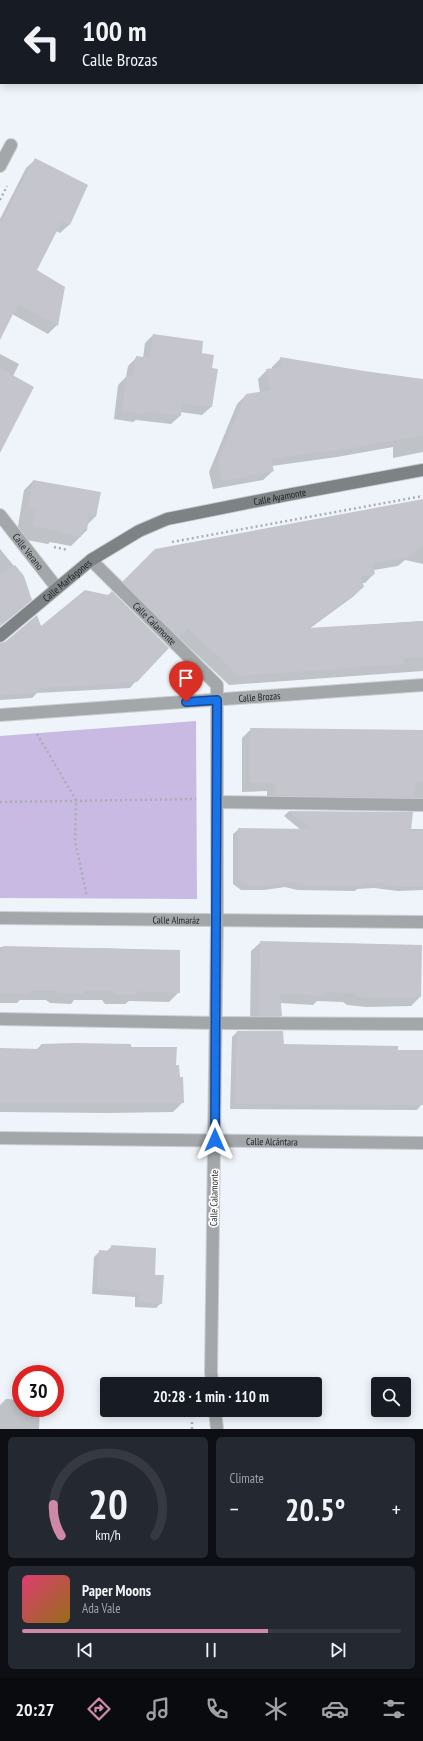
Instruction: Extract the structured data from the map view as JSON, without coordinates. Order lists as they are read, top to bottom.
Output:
{
  "streets": {
    "main road": ["Calle Ayamonte", "Calle Marfagones"],
    "street": [
      "Calle Verano",
      "Calle Calamonte",
      "Calle Brozas",
      "Calle Almaráz",
      "Calle Alcántara"
    ]
  },
  "crossings": [
    ["Calle Ayamonte", "Calle Marfagones"],
    ["Calle Verano", "Calle Marfagones"],
    ["Calle Marfagones", "Calle Calamonte"],
    ["Calle Calamonte", "Calle Brozas"],
    ["Calle Calamonte", "Calle Almaráz"],
    ["Calle Calamonte", "Calle Alcántara"]
  ],
  "page": {
    "turn": ["100 m", "Calle Brozas"],
    "limit": "30",
    "trip": "20:28 · 1 min · 110 m",
    "tile": "Climate",
    "heat": ["−", "20.5°", "+"],
    "song": ["Paper Moons", "Ada Vale"],
    "tabs": "20:27",
    "gauge": ["20", "km/h"]
  }
}
